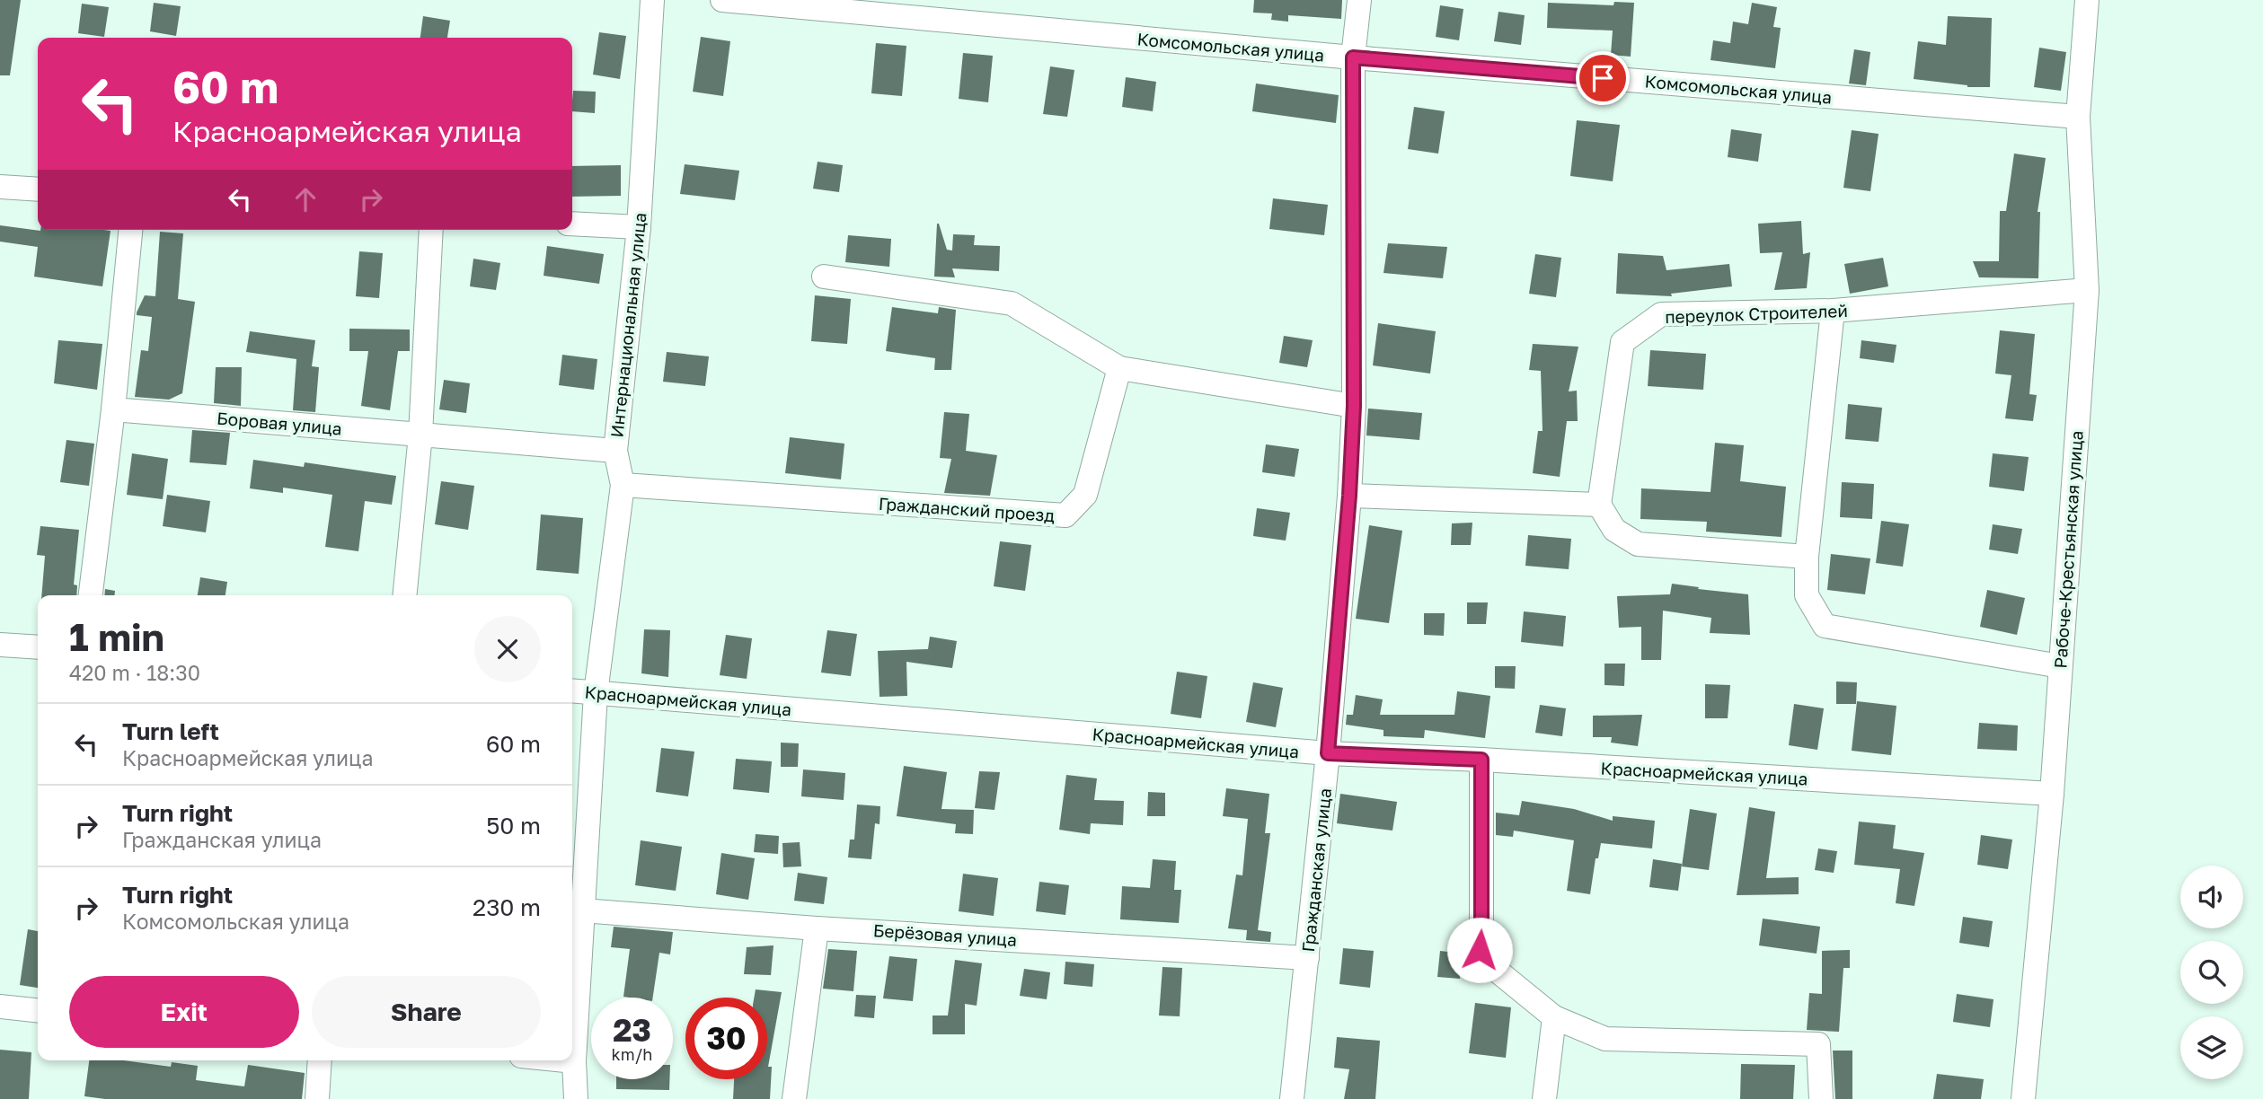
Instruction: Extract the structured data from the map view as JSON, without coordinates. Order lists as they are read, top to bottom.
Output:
{
  "streets": {
    "street": [
      "Комсомольская улица",
      "переулок Строителей",
      "Интернациональная улица",
      "Боровая улица",
      "Гражданский проезд",
      "Рабоче-Крестьянская улица",
      "Красноармейская улица",
      "Гражданская улица",
      "Берёзовая улица"
    ]
  },
  "crossings": [
    ["Комсомольская улица", "Рабоче-Крестьянская улица"],
    ["Комсомольская улица", "Гражданская улица"],
    ["переулок Строителей", "Рабоче-Крестьянская улица"],
    ["Интернациональная улица", "Боровая улица"],
    ["Интернациональная улица", "Гражданский проезд"],
    ["Интернациональная улица", "Красноармейская улица"],
    ["Интернациональная улица", "Берёзовая улица"],
    ["Рабоче-Крестьянская улица", "Красноармейская улица"],
    ["Красноармейская улица", "Гражданская улица"],
    ["Гражданская улица", "Берёзовая улица"]
  ],
  "page": {
    "turn": ["60 m", "Красноармейская улица"],
    "heading": ["1 min", "420 m · 18:30"],
    "list": [
      {
        "name": "Turn left",
        "note": "Красноармейская улица",
        "value": "60 m"
      },
      {
        "name": "Turn right",
        "note": "Гражданская улица",
        "value": "50 m"
      },
      {
        "name": "Turn right",
        "note": "Комсомольская улица",
        "value": "230 m"
      }
    ],
    "buttons": ["Exit", "Share"],
    "speed": "23 km/h",
    "limit": "30"
  }
}
